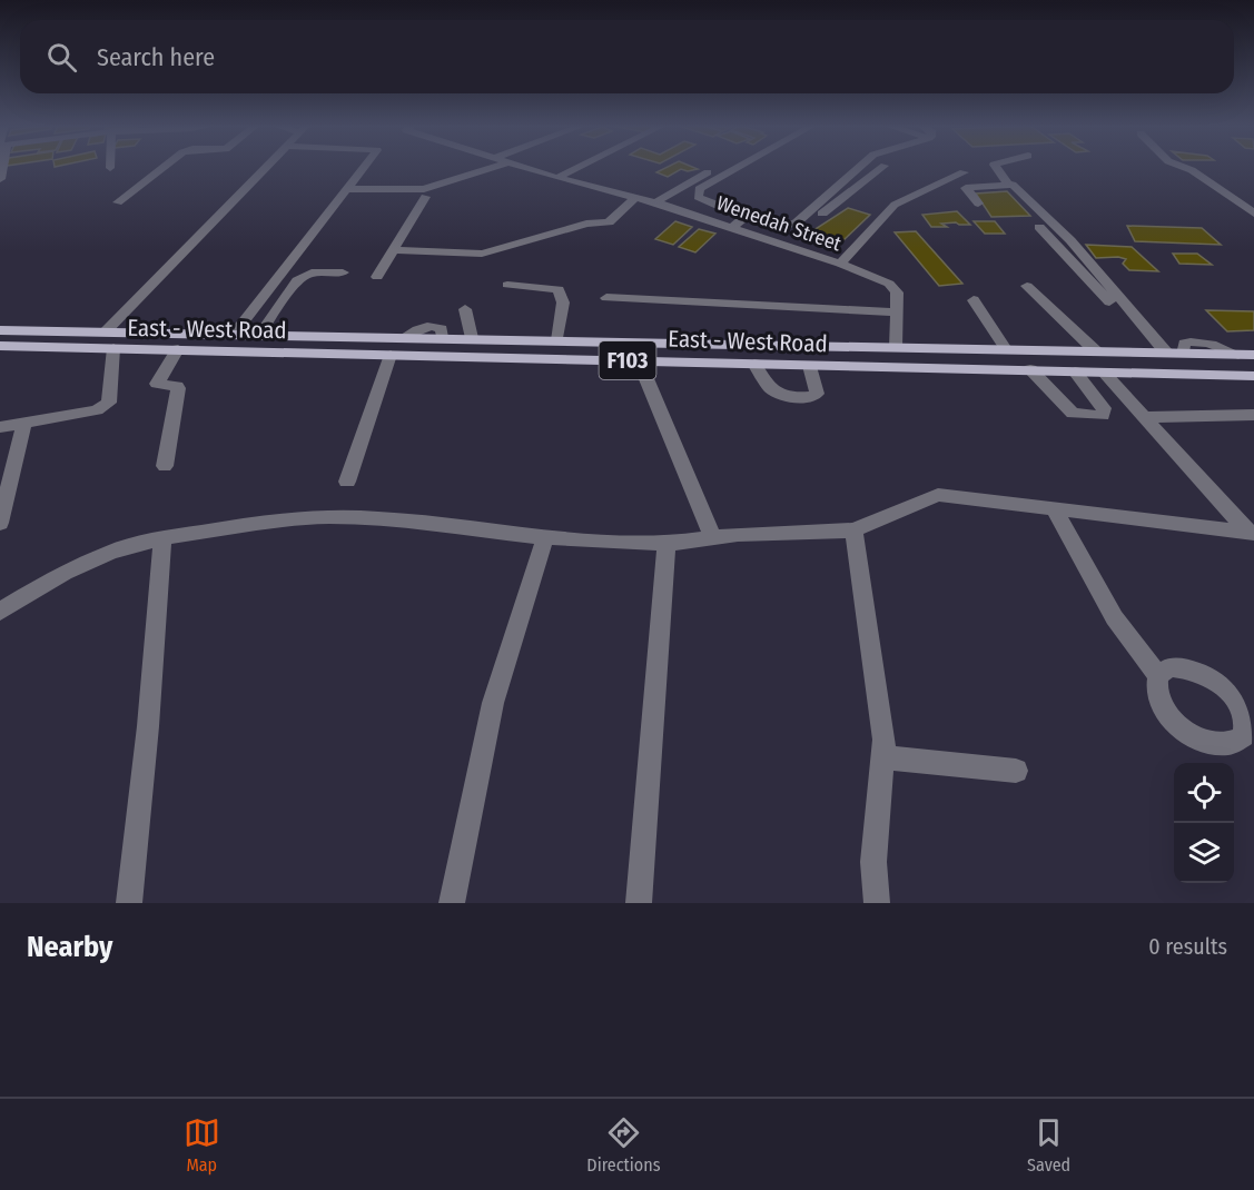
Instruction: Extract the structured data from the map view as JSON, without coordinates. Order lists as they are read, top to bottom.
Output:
{
  "streets": {
    "main road": ["East - West Road", "F103"],
    "street": ["Wenedah Street"]
  },
  "crossings": [
    ["Wenedah Street", "East - West Road"]
  ],
  "page": {
    "search": "Search here",
    "heading": ["Nearby", "0 results"],
    "nav": ["Map", "Directions", "Saved"]
  }
}
